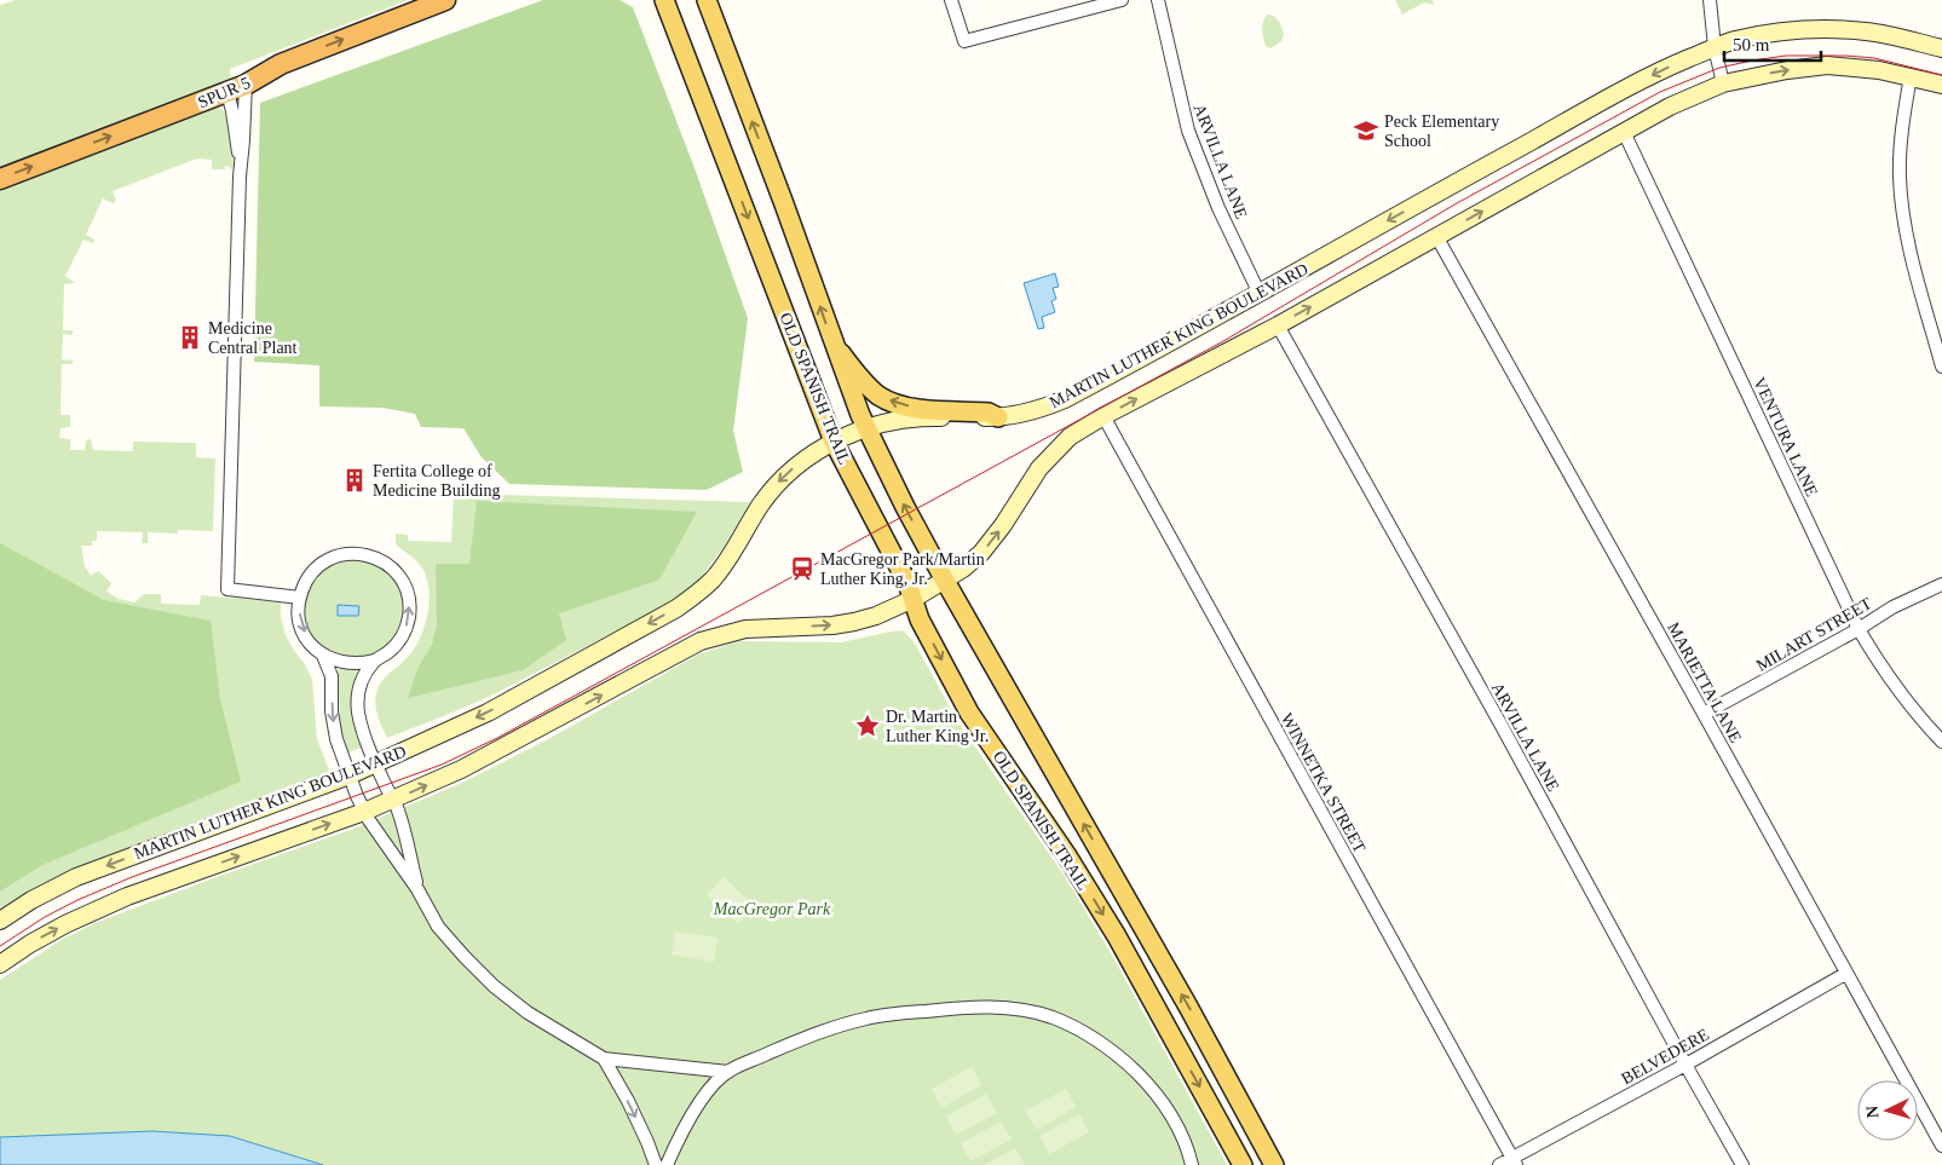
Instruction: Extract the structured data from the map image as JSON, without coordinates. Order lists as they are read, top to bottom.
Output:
{
  "streets": {
    "highway": ["SPUR 5"],
    "main road": ["MARTIN LUTHER KING BOULEVARD", "OLD SPANISH TRAIL"],
    "street": [
      "ARVILLA LANE",
      "VENTURA LANE",
      "MILART STREET",
      "MARIETTA LANE",
      "WINNETKA STREET",
      "BELVEDERE"
    ]
  },
  "crossings": [
    ["ARVILLA LANE", "MARTIN LUTHER KING BOULEVARD"],
    ["ARVILLA LANE", "BELVEDERE"],
    ["MARTIN LUTHER KING BOULEVARD", "OLD SPANISH TRAIL"],
    ["VENTURA LANE", "MILART STREET"],
    ["MILART STREET", "MARIETTA LANE"],
    ["MARIETTA LANE", "BELVEDERE"],
    ["WINNETKA STREET", "BELVEDERE"]
  ],
  "one_way": ["SPUR 5"],
  "parks": ["MacGregor Park"],
  "places": {
    "school or university": ["Peck Elementary School"],
    "building": ["Medicine Central Plant", "Fertita College of Medicine Building"],
    "station": ["MacGregor Park/Martin Luther King, Jr."],
    "place": ["Dr. Martin Luther King Jr."]
  },
  "scale_bar": "50 m",
  "north": "left"
}
